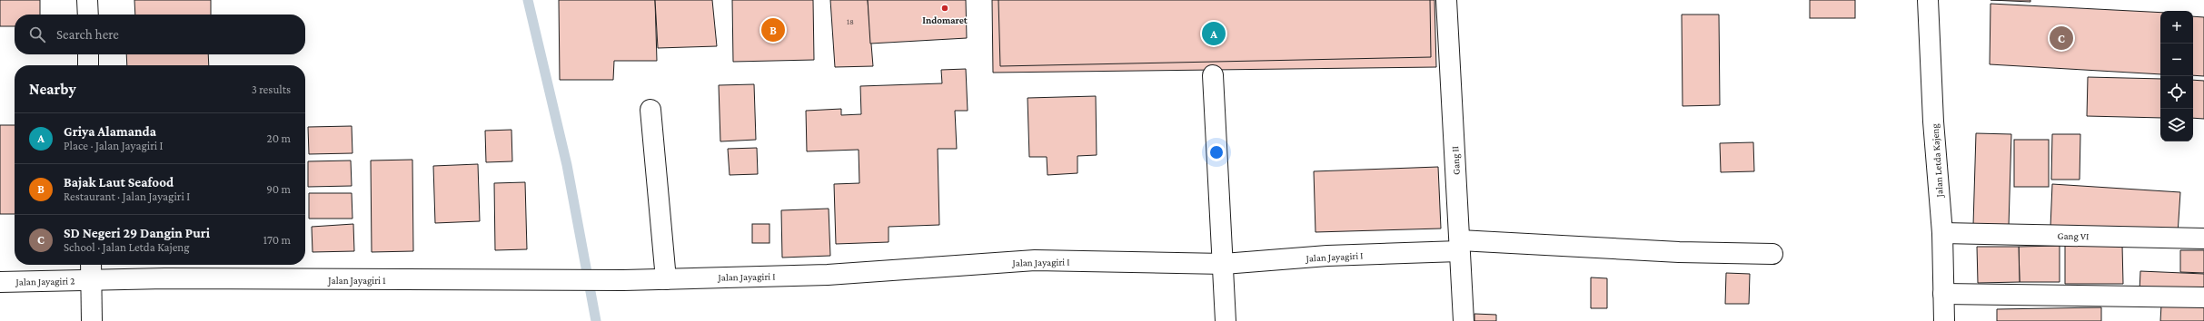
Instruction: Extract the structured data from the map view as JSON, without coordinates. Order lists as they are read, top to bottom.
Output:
{
  "streets": {
    "street": [
      "Gang II",
      "Jalan Letda Kajeng",
      "Gang VI",
      "Jalan Jayagiri I",
      "Jalan Jayagiri 1",
      "Jalan Jayagiri 2"
    ]
  },
  "crossings": [
    ["Gang II", "Jalan Jayagiri I"],
    ["Jalan Letda Kajeng", "Gang VI"],
    ["Jalan Jayagiri I", "Jalan Jayagiri 1"],
    ["Jalan Jayagiri 1", "Jalan Jayagiri 2"]
  ],
  "places": ["Indomaret"],
  "house_numbers": ["18"],
  "page": {
    "map_buttons": ["+", "−"],
    "search": "Search here",
    "pins": ["B", "A", "C"],
    "heading": ["Nearby", "3 results"],
    "list": [
      {
        "mark": "A",
        "name": "Griya Alamanda",
        "note": "Place · Jalan Jayagiri I",
        "value": "20 m"
      },
      {
        "mark": "B",
        "name": "Bajak Laut Seafood",
        "note": "Restaurant · Jalan Jayagiri I",
        "value": "90 m"
      },
      {
        "mark": "C",
        "name": "SD Negeri 29 Dangin Puri",
        "note": "School · Jalan Letda Kajeng",
        "value": "170 m"
      }
    ]
  }
}
